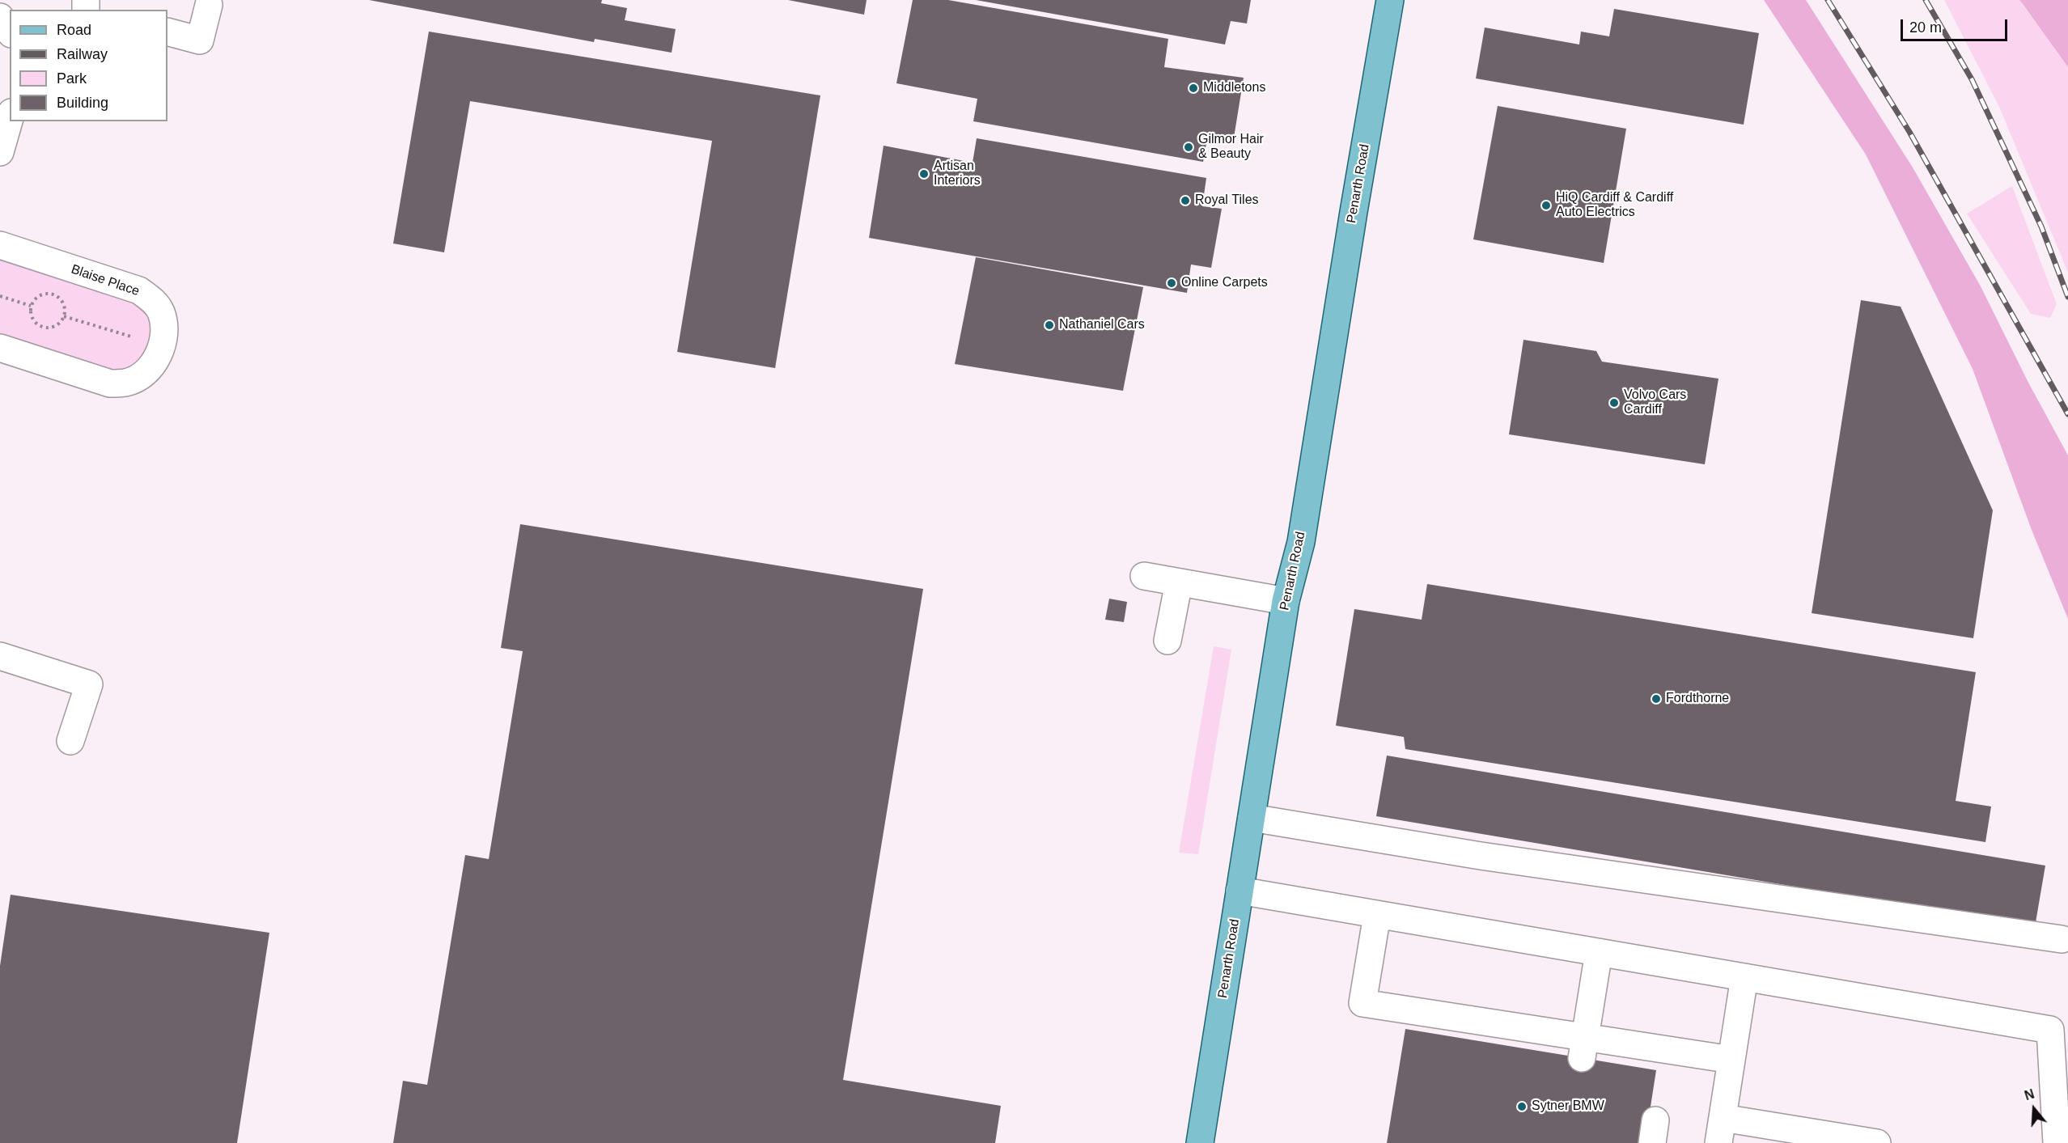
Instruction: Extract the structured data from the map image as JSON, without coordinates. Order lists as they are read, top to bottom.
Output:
{
  "streets": {
    "main road": ["Penarth Road"],
    "street": ["Blaise Place"]
  },
  "places": [
    "Middletons",
    "Gilmor Hair & Beauty",
    "Artisan Interiors",
    "Royal Tiles",
    "HiQ Cardiff & Cardiff Auto Electrics",
    "Online Carpets",
    "Nathaniel Cars",
    "Volvo Cars Cardiff",
    "Fordthorne",
    "Sytner BMW"
  ],
  "legend": [
    "Road",
    "Railway",
    "Park",
    "Building"
  ],
  "scale_bar": "20 m",
  "north": "top"
}
